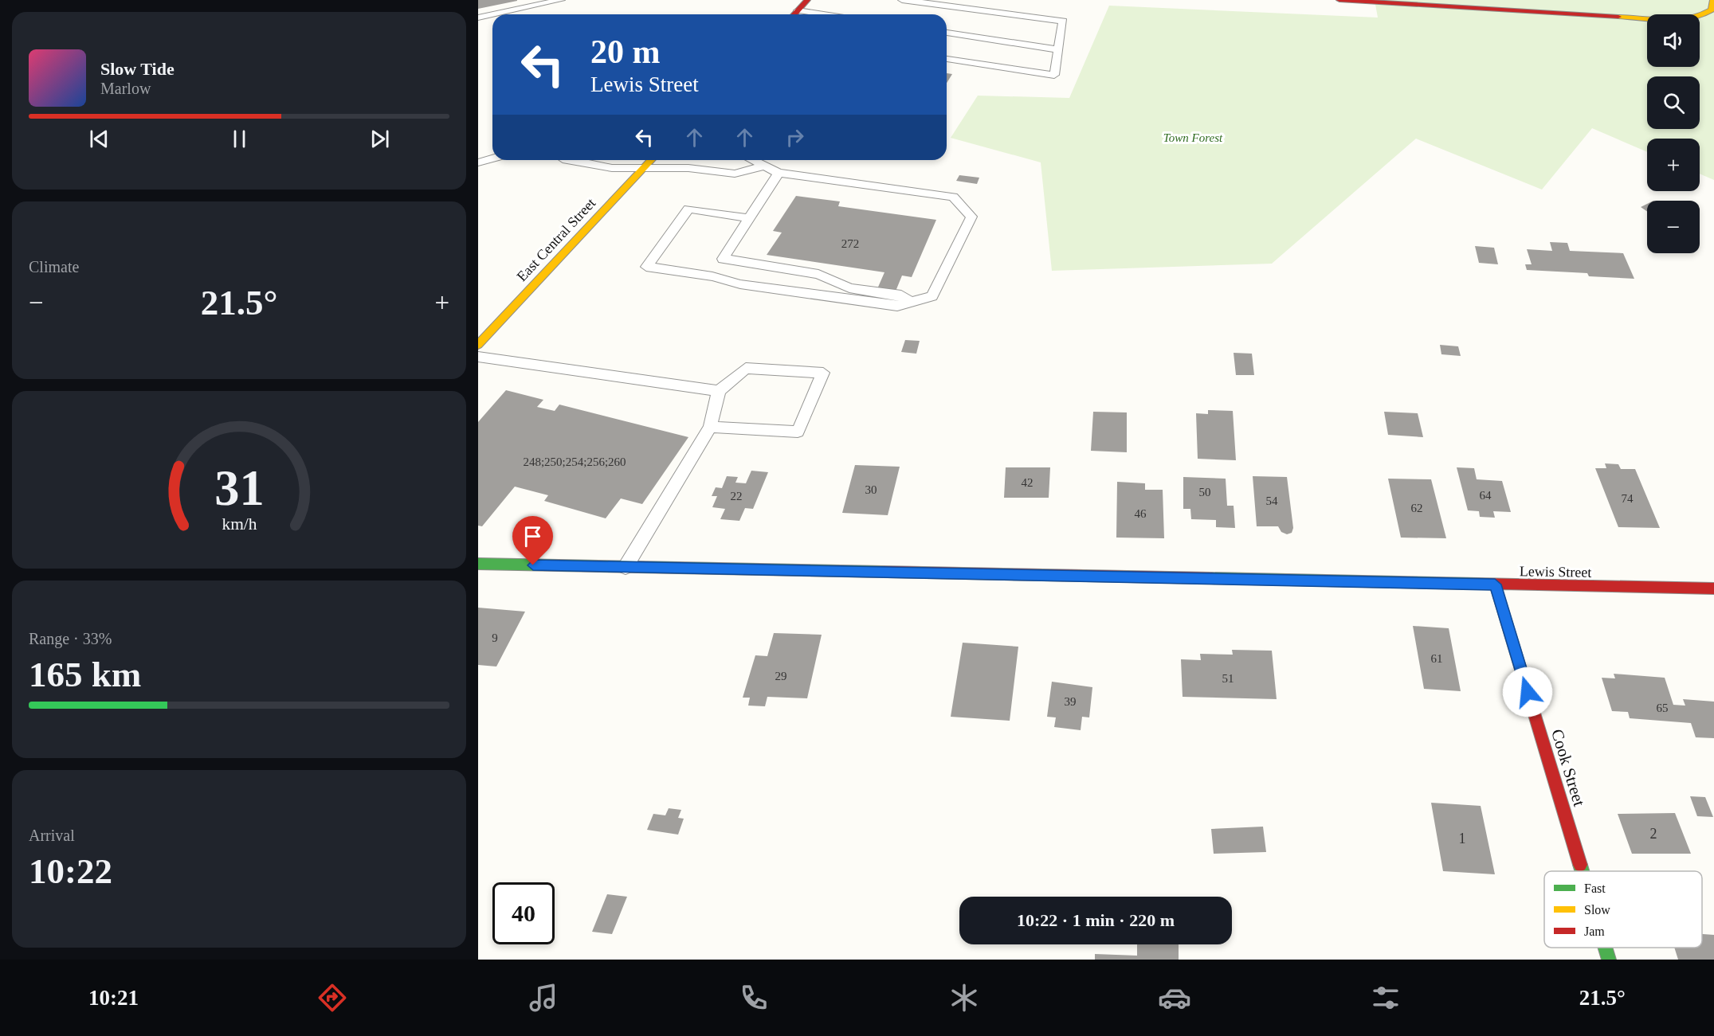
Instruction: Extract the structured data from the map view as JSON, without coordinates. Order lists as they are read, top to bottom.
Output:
{
  "streets": {
    "street": ["East Central Street", "Lewis Street", "Cook Street"]
  },
  "crossings": [
    ["Lewis Street", "Cook Street"]
  ],
  "parks": ["Town Forest"],
  "house_numbers": [
    "272",
    "248;250;254;256;260",
    "42",
    "30",
    "50",
    "64",
    "22",
    "74",
    "54",
    "62",
    "46",
    "9",
    "61",
    "29",
    "51",
    "39",
    "65",
    "2",
    "1"
  ],
  "legend": ["Fast", "Slow", "Jam"],
  "page": {
    "map_buttons": ["+", "−"],
    "turn": ["20 m", "Lewis Street"],
    "song": ["Slow Tide", "Marlow"],
    "tile": [
      "Climate",
      ["Range · 33%", "165 km"],
      ["Arrival", "10:22"]
    ],
    "heat": ["−", "21.5°", "+"],
    "limit": "40",
    "trip": "10:22 · 1 min · 220 m",
    "tabs": ["10:21", "21.5°"],
    "gauge": ["31", "km/h"]
  }
}
